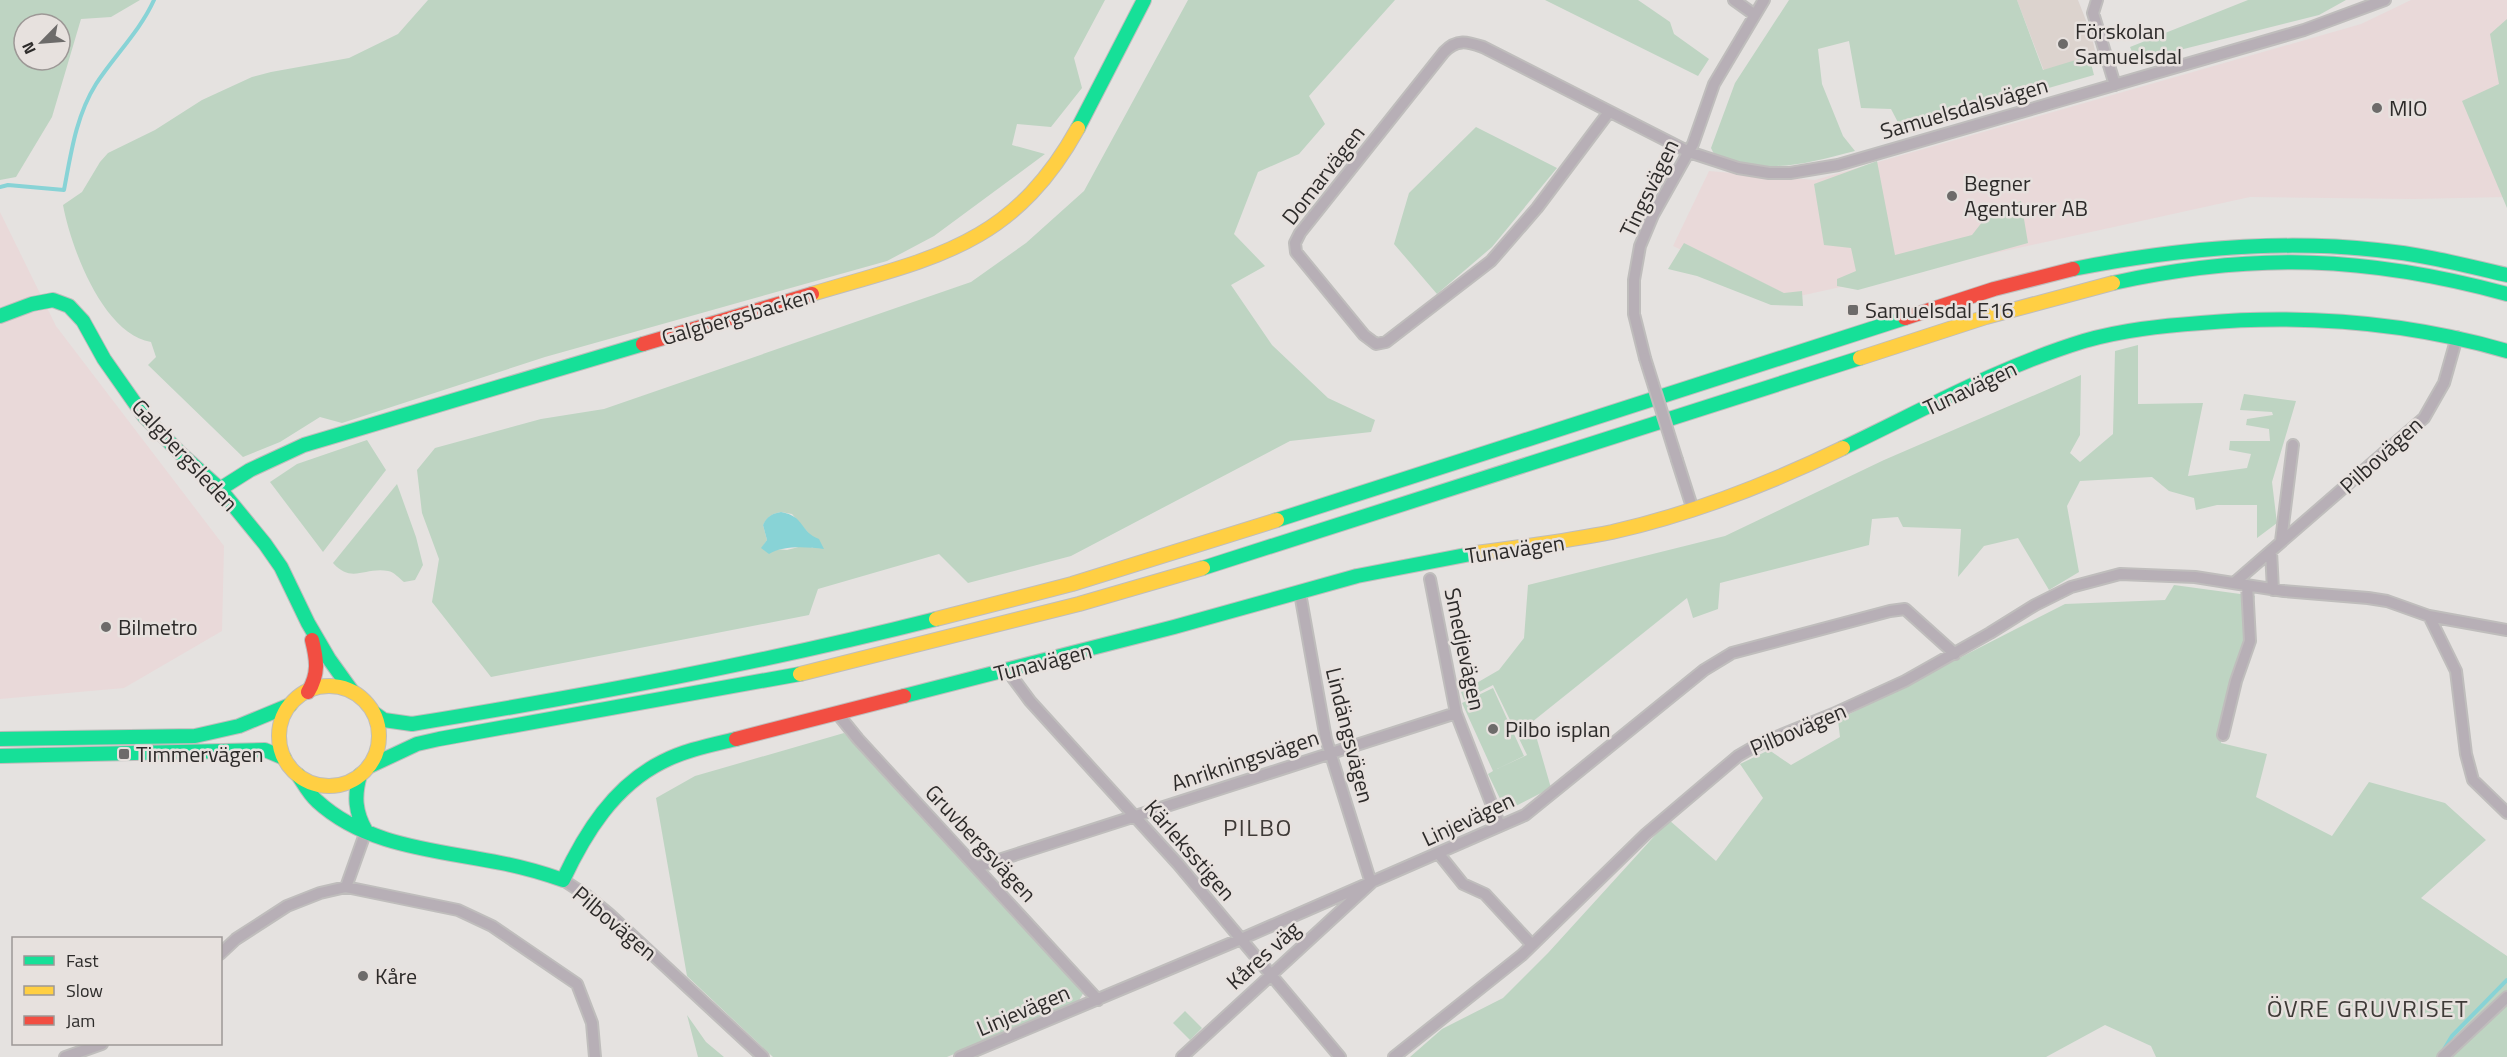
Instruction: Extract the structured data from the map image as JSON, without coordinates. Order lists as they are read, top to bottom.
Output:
{
  "streets": {
    "main road": [
      "Galgbergsbacken",
      "Tunavägen",
      "Galgbergsleden",
      "Pilbovägen"
    ],
    "street": [
      "Samuelsdalsvägen",
      "Domarvägen",
      "Tingsvägen",
      "Smedjevägen",
      "Lindängsvägen",
      "Anrikningsvägen",
      "Linjevägen",
      "Gruvbergsvägen",
      "Kärleksstigen",
      "Kåres väg"
    ]
  },
  "crossings": [
    ["Samuelsdalsvägen", "Domarvägen"],
    ["Samuelsdalsvägen", "Tingsvägen"],
    ["Domarvägen", "Tingsvägen"],
    ["Tingsvägen", "Tunavägen"],
    ["Galgbergsbacken", "Galgbergsleden"],
    ["Tunavägen", "Pilbovägen"],
    ["Tunavägen", "Lindängsvägen"],
    ["Tunavägen", "Gruvbergsvägen"],
    ["Tunavägen", "Kärleksstigen"],
    ["Galgbergsleden", "Pilbovägen"],
    ["Pilbovägen", "Linjevägen"],
    ["Smedjevägen", "Anrikningsvägen"],
    ["Smedjevägen", "Linjevägen"],
    ["Lindängsvägen", "Anrikningsvägen"],
    ["Lindängsvägen", "Linjevägen"],
    ["Lindängsvägen", "Kåres väg"],
    ["Anrikningsvägen", "Gruvbergsvägen"],
    ["Anrikningsvägen", "Kärleksstigen"],
    ["Linjevägen", "Gruvbergsvägen"],
    ["Linjevägen", "Kärleksstigen"],
    ["Linjevägen", "Kåres väg"],
    ["Kärleksstigen", "Kåres väg"]
  ],
  "districts": ["PILBO", "ÖVRE GRUVRISET"],
  "places": {
    "other": [
      "Förskolan Samuelsdal",
      "MIO",
      "Begner Agenturer AB",
      "Bilmetro",
      "Pilbo isplan",
      "Kåre"
    ],
    "transit": ["Samuelsdal E16", "Timmervägen"]
  },
  "legend": ["Fast", "Slow", "Jam"],
  "north": "bottom left"
}
